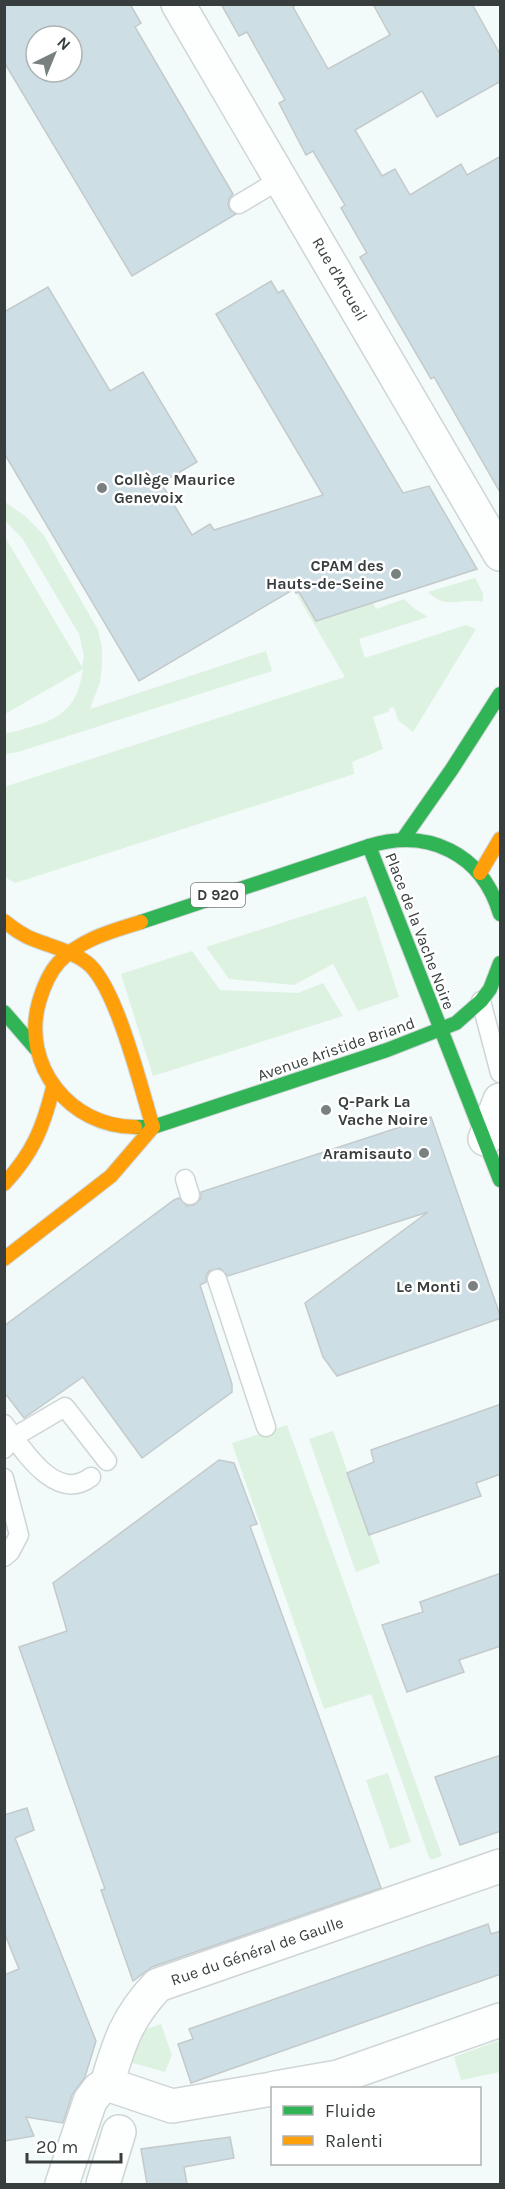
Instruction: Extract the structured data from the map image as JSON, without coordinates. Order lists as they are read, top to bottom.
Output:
{
  "streets": {
    "main road": ["D 920", "Place de la Vache Noire", "Avenue Aristide Briand"],
    "street": ["Rue d'Arcueil", "Rue du Général de Gaulle"]
  },
  "crossings": [
    ["Place de la Vache Noire", "Avenue Aristide Briand"]
  ],
  "places": [
    "Collège Maurice Genevoix",
    "CPAM des Hauts-de-Seine",
    "Q-Park La Vache Noire",
    "Aramisauto",
    "Le Monti"
  ],
  "legend": ["Fluide", "Ralenti"],
  "scale_bar": "20 m",
  "north": "top right"
}
